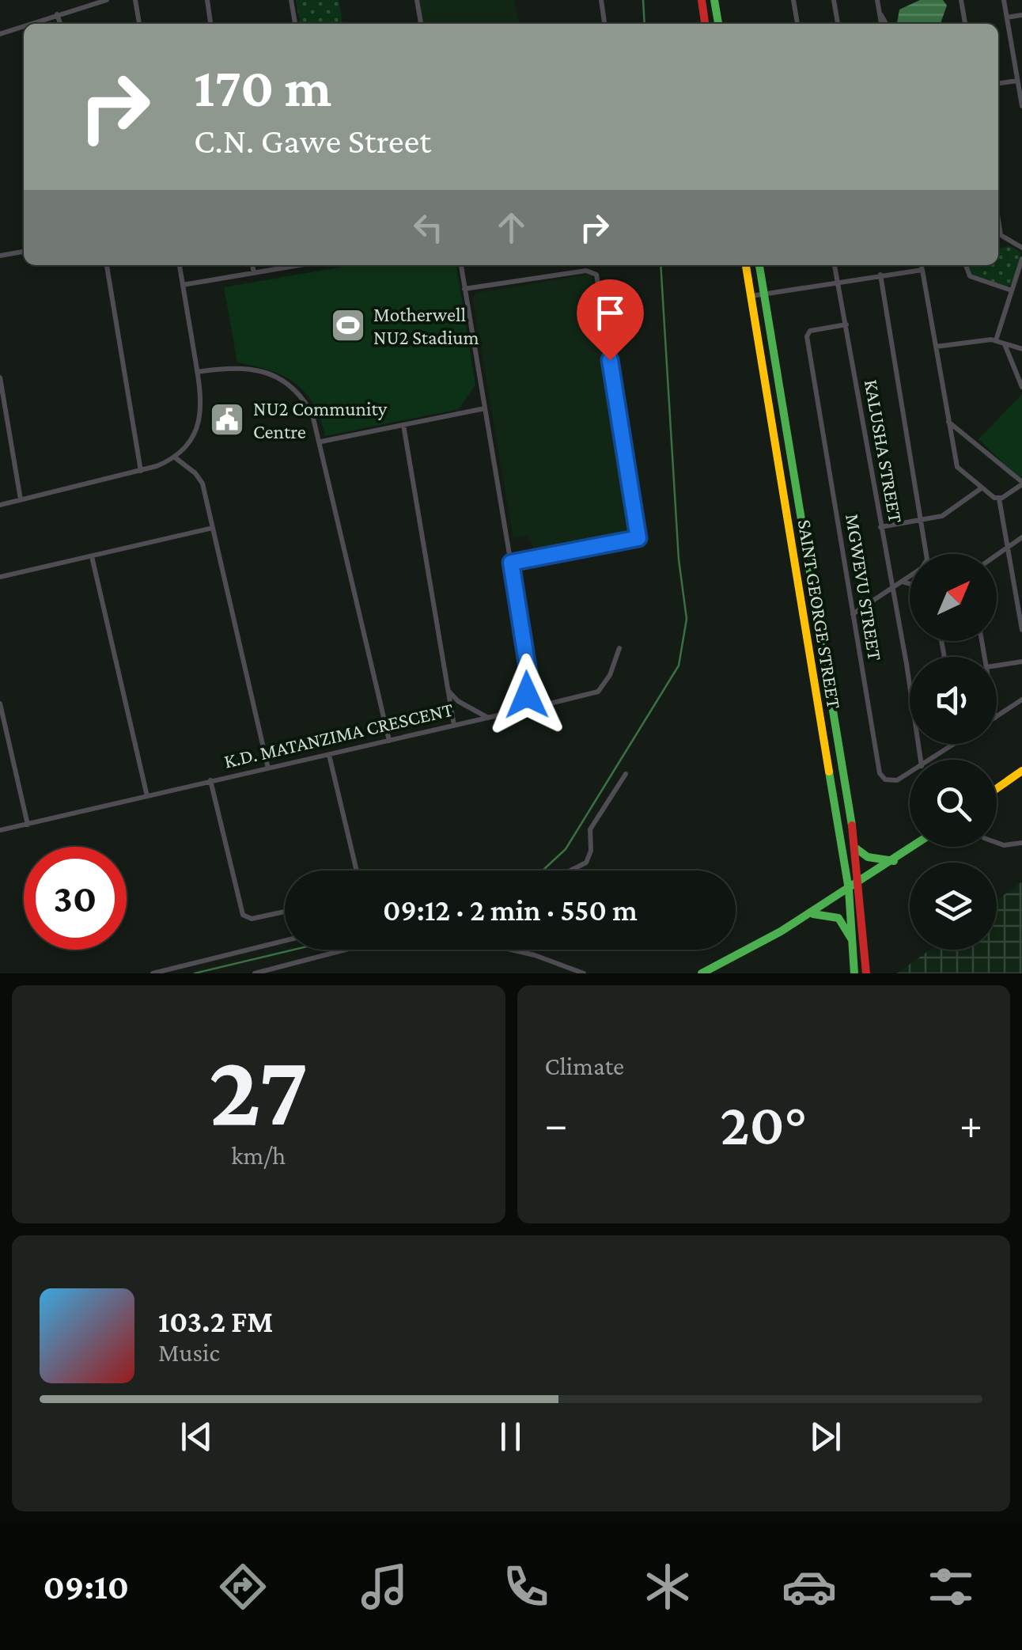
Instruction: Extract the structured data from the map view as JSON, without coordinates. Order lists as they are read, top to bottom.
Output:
{
  "streets": {
    "main road": ["SAINT GEORGE STREET"],
    "street": ["KALUSHA STREET", "MGWEVU STREET", "K.D. MATANZIMA CRESCENT"]
  },
  "crossings": [
    ["KALUSHA STREET", "MGWEVU STREET"]
  ],
  "places": {
    "sports": ["Motherwell NU2 Stadium"],
    "public building": ["NU2 Community Centre"]
  },
  "north": "top right",
  "page": {
    "turn": ["170 m", "C.N. Gawe Street"],
    "limit": "30",
    "trip": "09:12 · 2 min · 550 m",
    "tile": [
      ["27", "km/h"],
      "Climate"
    ],
    "heat": ["−", "20°", "+"],
    "song": ["103.2 FM", "Music"],
    "tabs": "09:10"
  }
}
